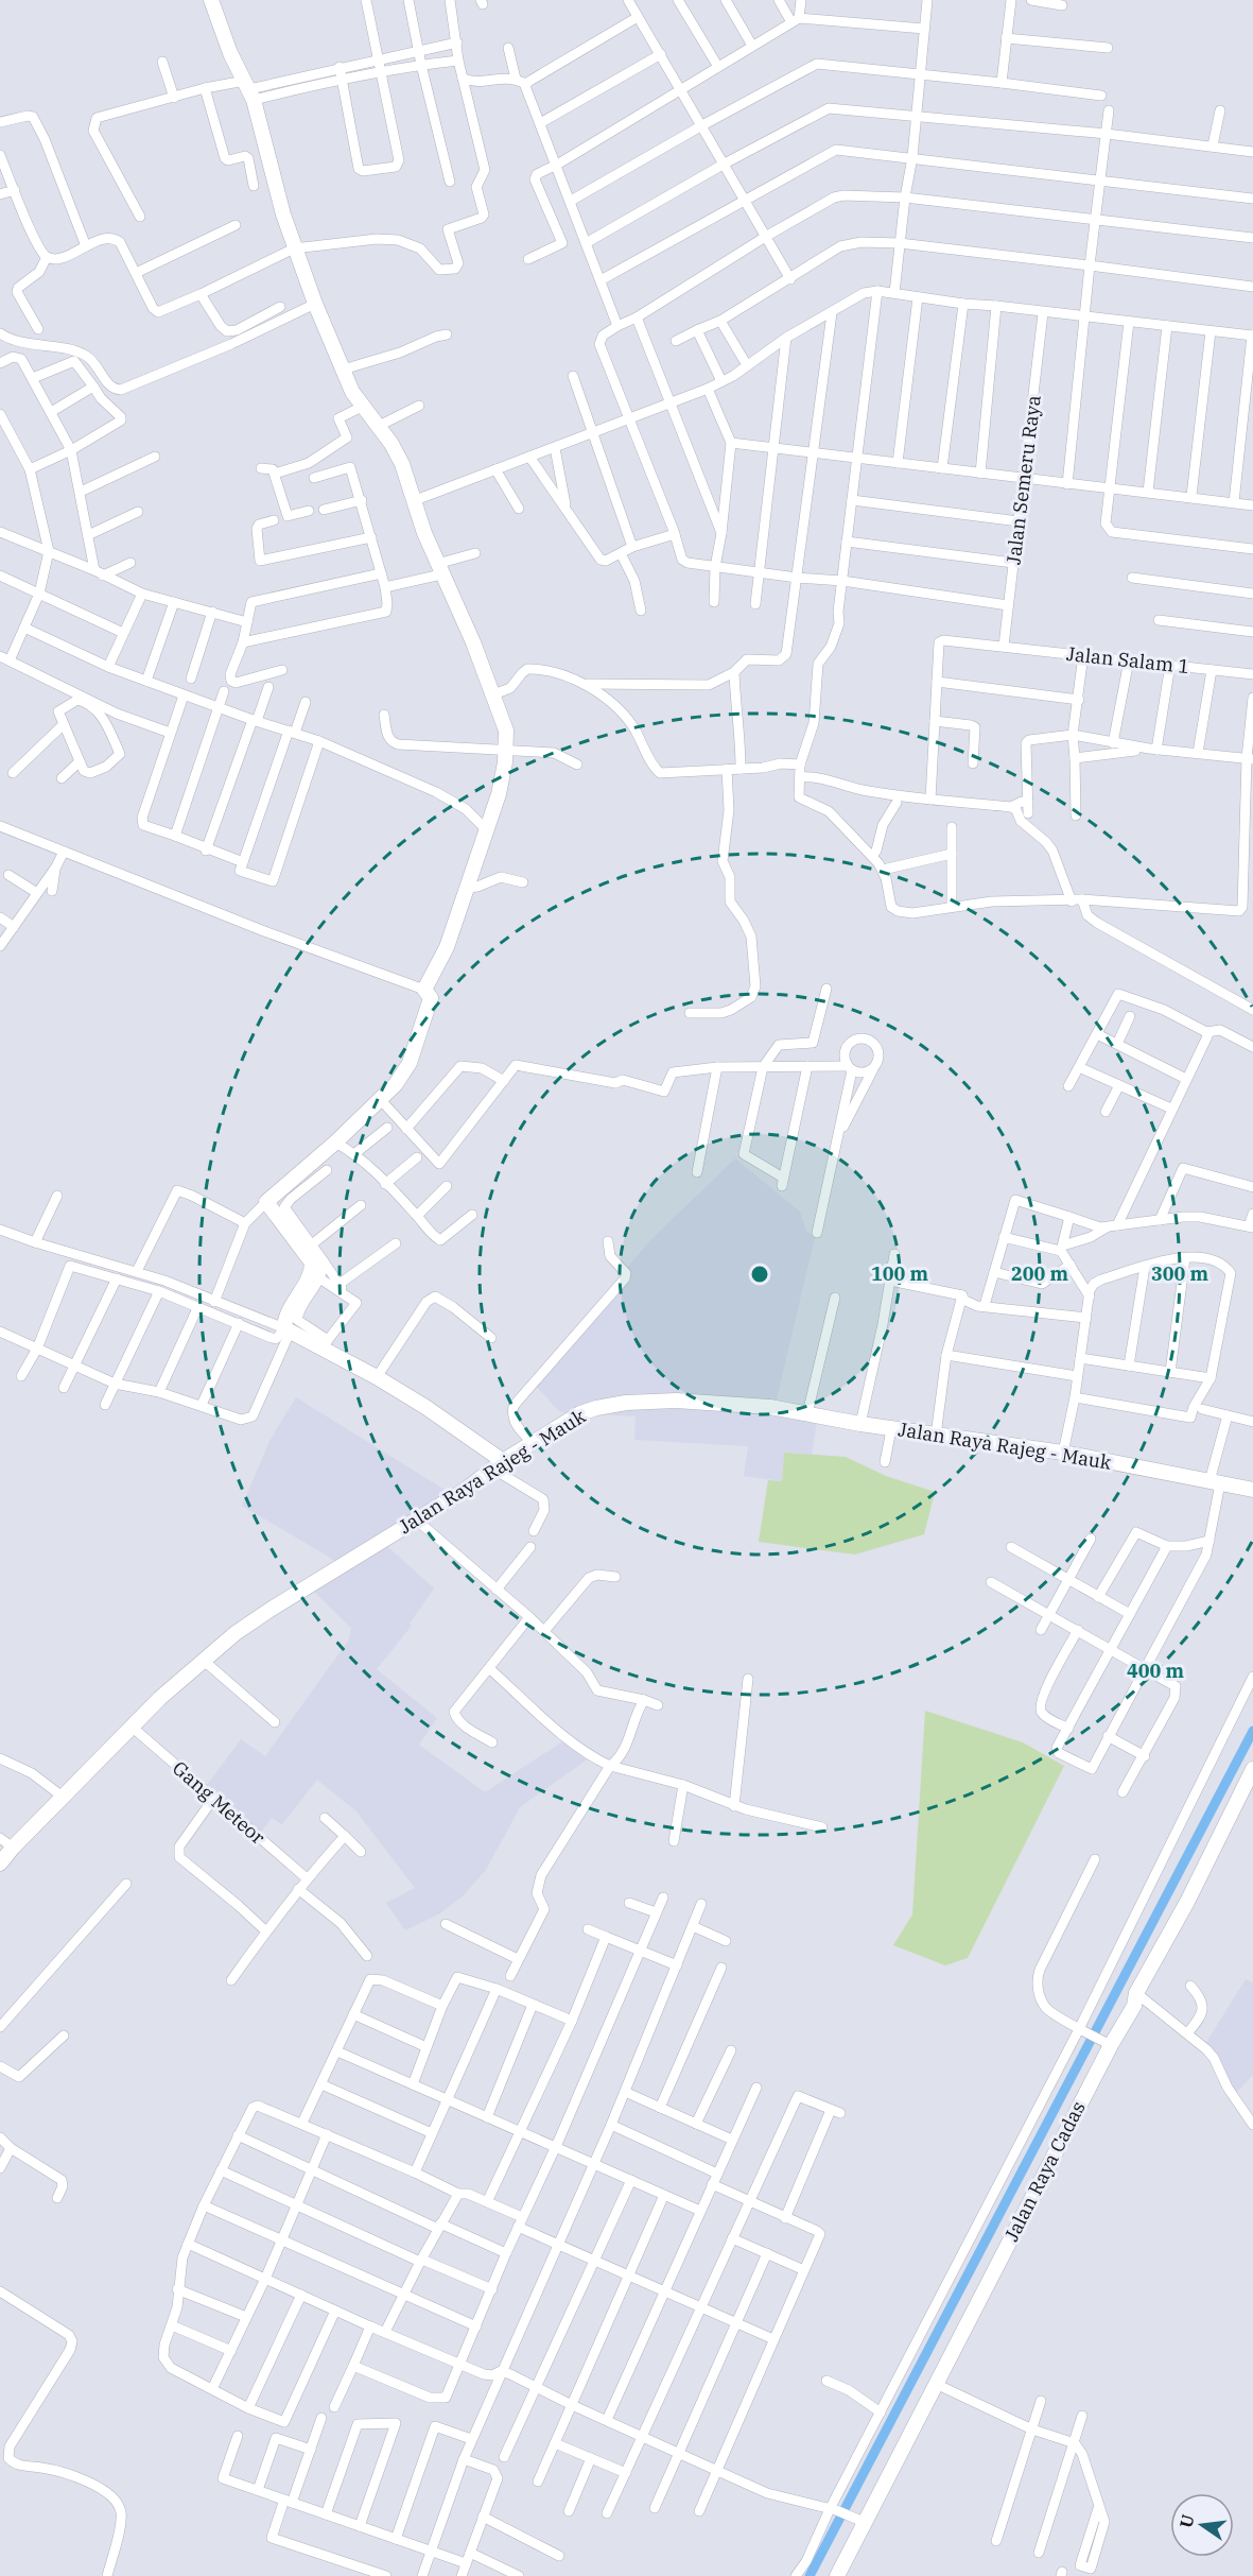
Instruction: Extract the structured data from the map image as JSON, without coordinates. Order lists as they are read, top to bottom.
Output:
{
  "streets": {
    "street": [
      "Jalan Semeru Raya",
      "Jalan Salam 1",
      "Jalan Raya Rajeg - Mauk",
      "Gang Meteor",
      "Jalan Raya Cadas"
    ]
  },
  "crossings": [
    ["Jalan Semeru Raya", "Jalan Salam 1"],
    ["Jalan Raya Rajeg - Mauk", "Gang Meteor"]
  ],
  "north": "left",
  "rings": [
    "100 m",
    "200 m",
    "300 m",
    "400 m"
  ]
}
